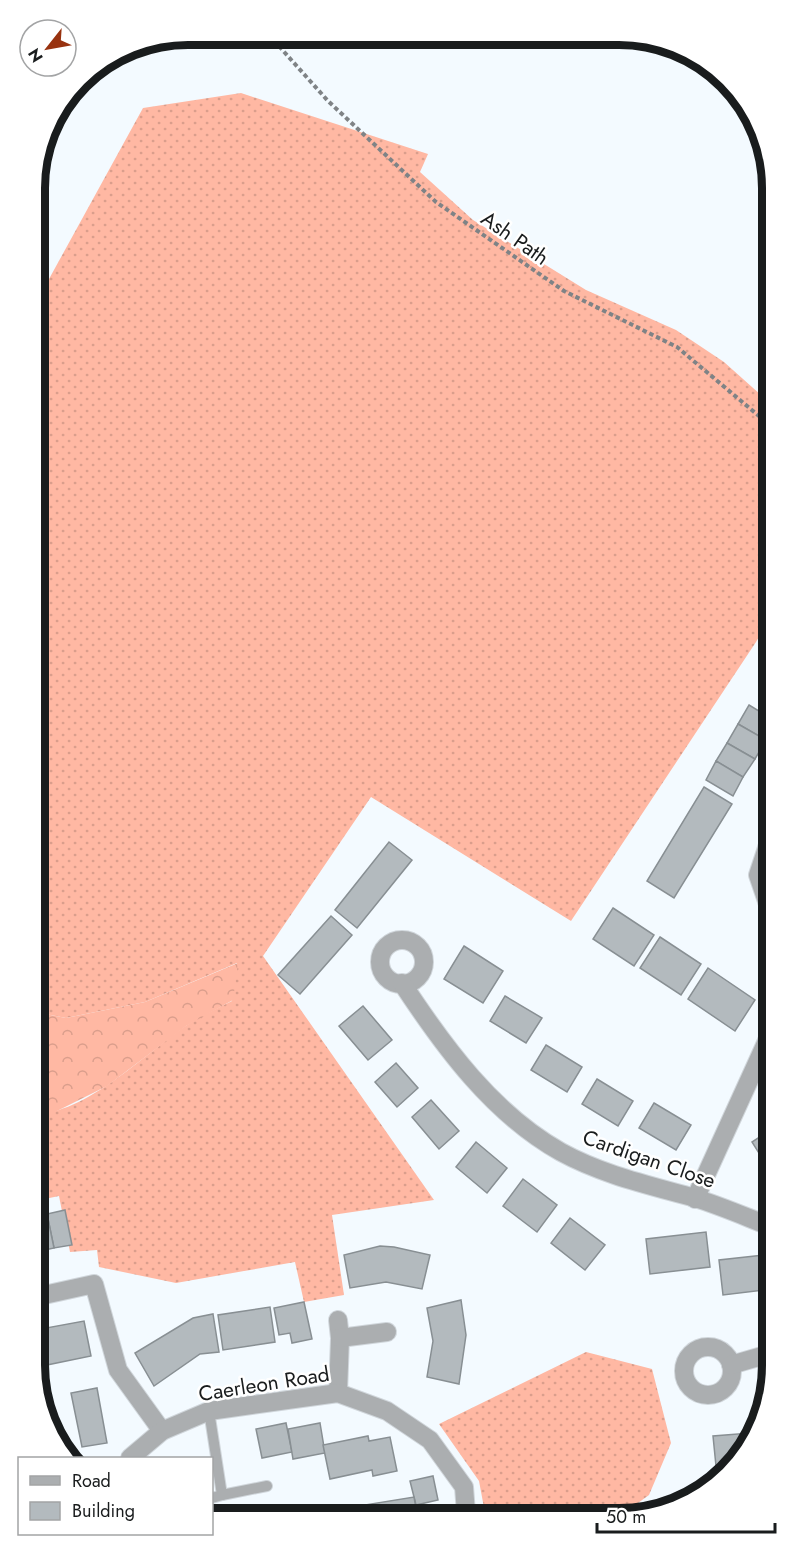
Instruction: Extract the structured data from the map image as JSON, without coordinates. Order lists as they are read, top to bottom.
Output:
{
  "streets": {
    "street": ["Cardigan Close", "Caerleon Road"],
    "path": ["Ash Path"]
  },
  "legend": ["Road", "Building"],
  "scale_bar": "50 m",
  "north": "bottom left"
}
